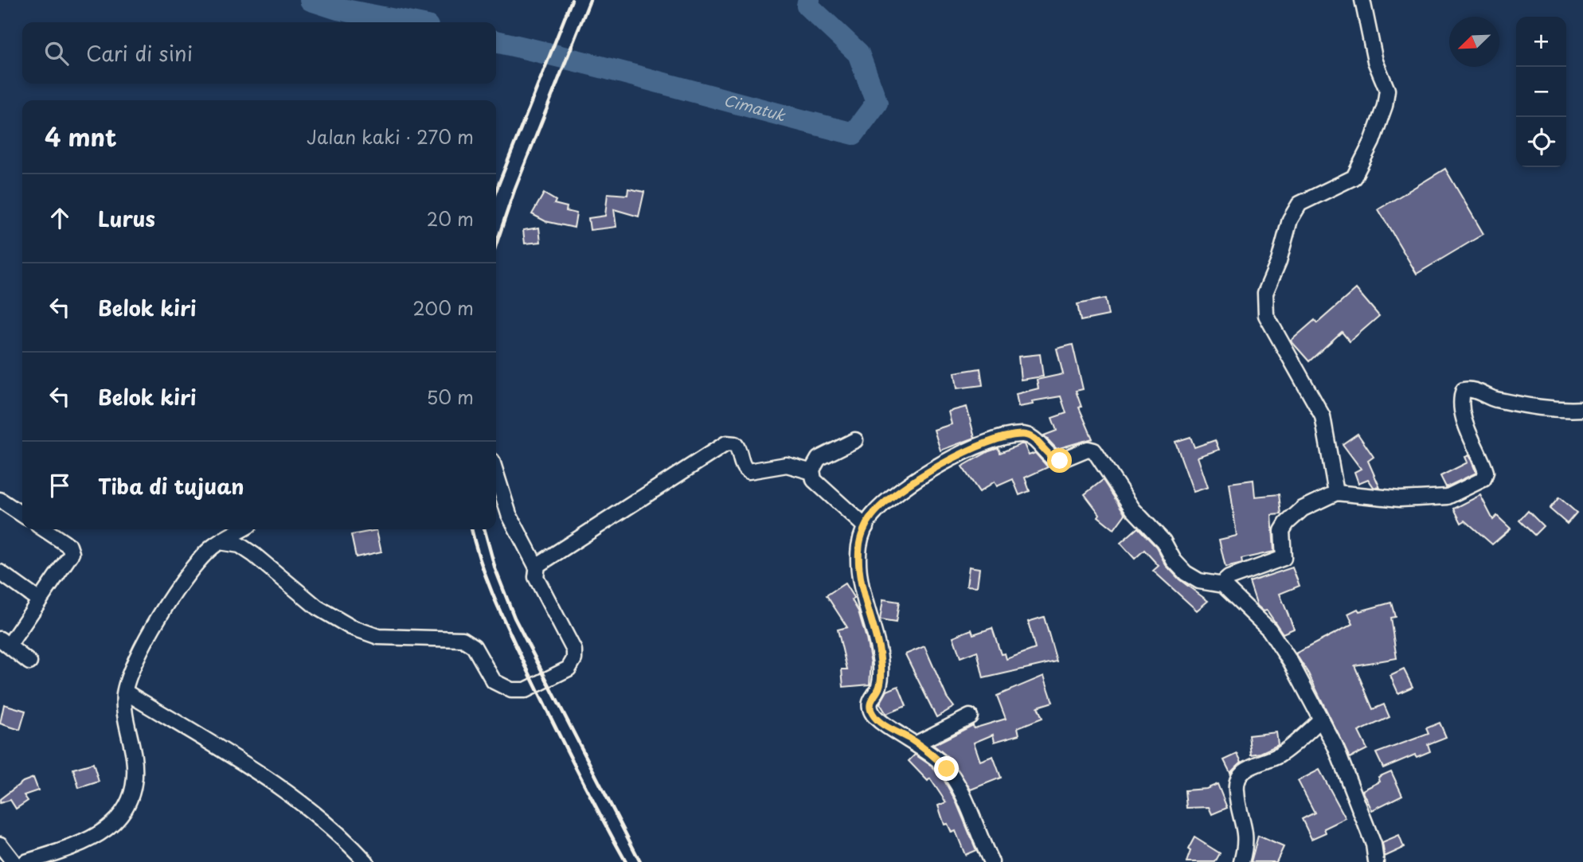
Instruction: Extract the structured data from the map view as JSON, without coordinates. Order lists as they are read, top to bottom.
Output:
{
  "water": ["Cimatuk"],
  "north": "bottom left",
  "page": {
    "map_buttons": ["+", "−"],
    "search": "Cari di sini",
    "heading": ["4 mnt", "Jalan kaki · 270 m"],
    "list": [
      ["Lurus", "20 m"],
      ["Belok kiri", "200 m"],
      ["Belok kiri", "50 m"],
      "Tiba di tujuan"
    ]
  }
}
